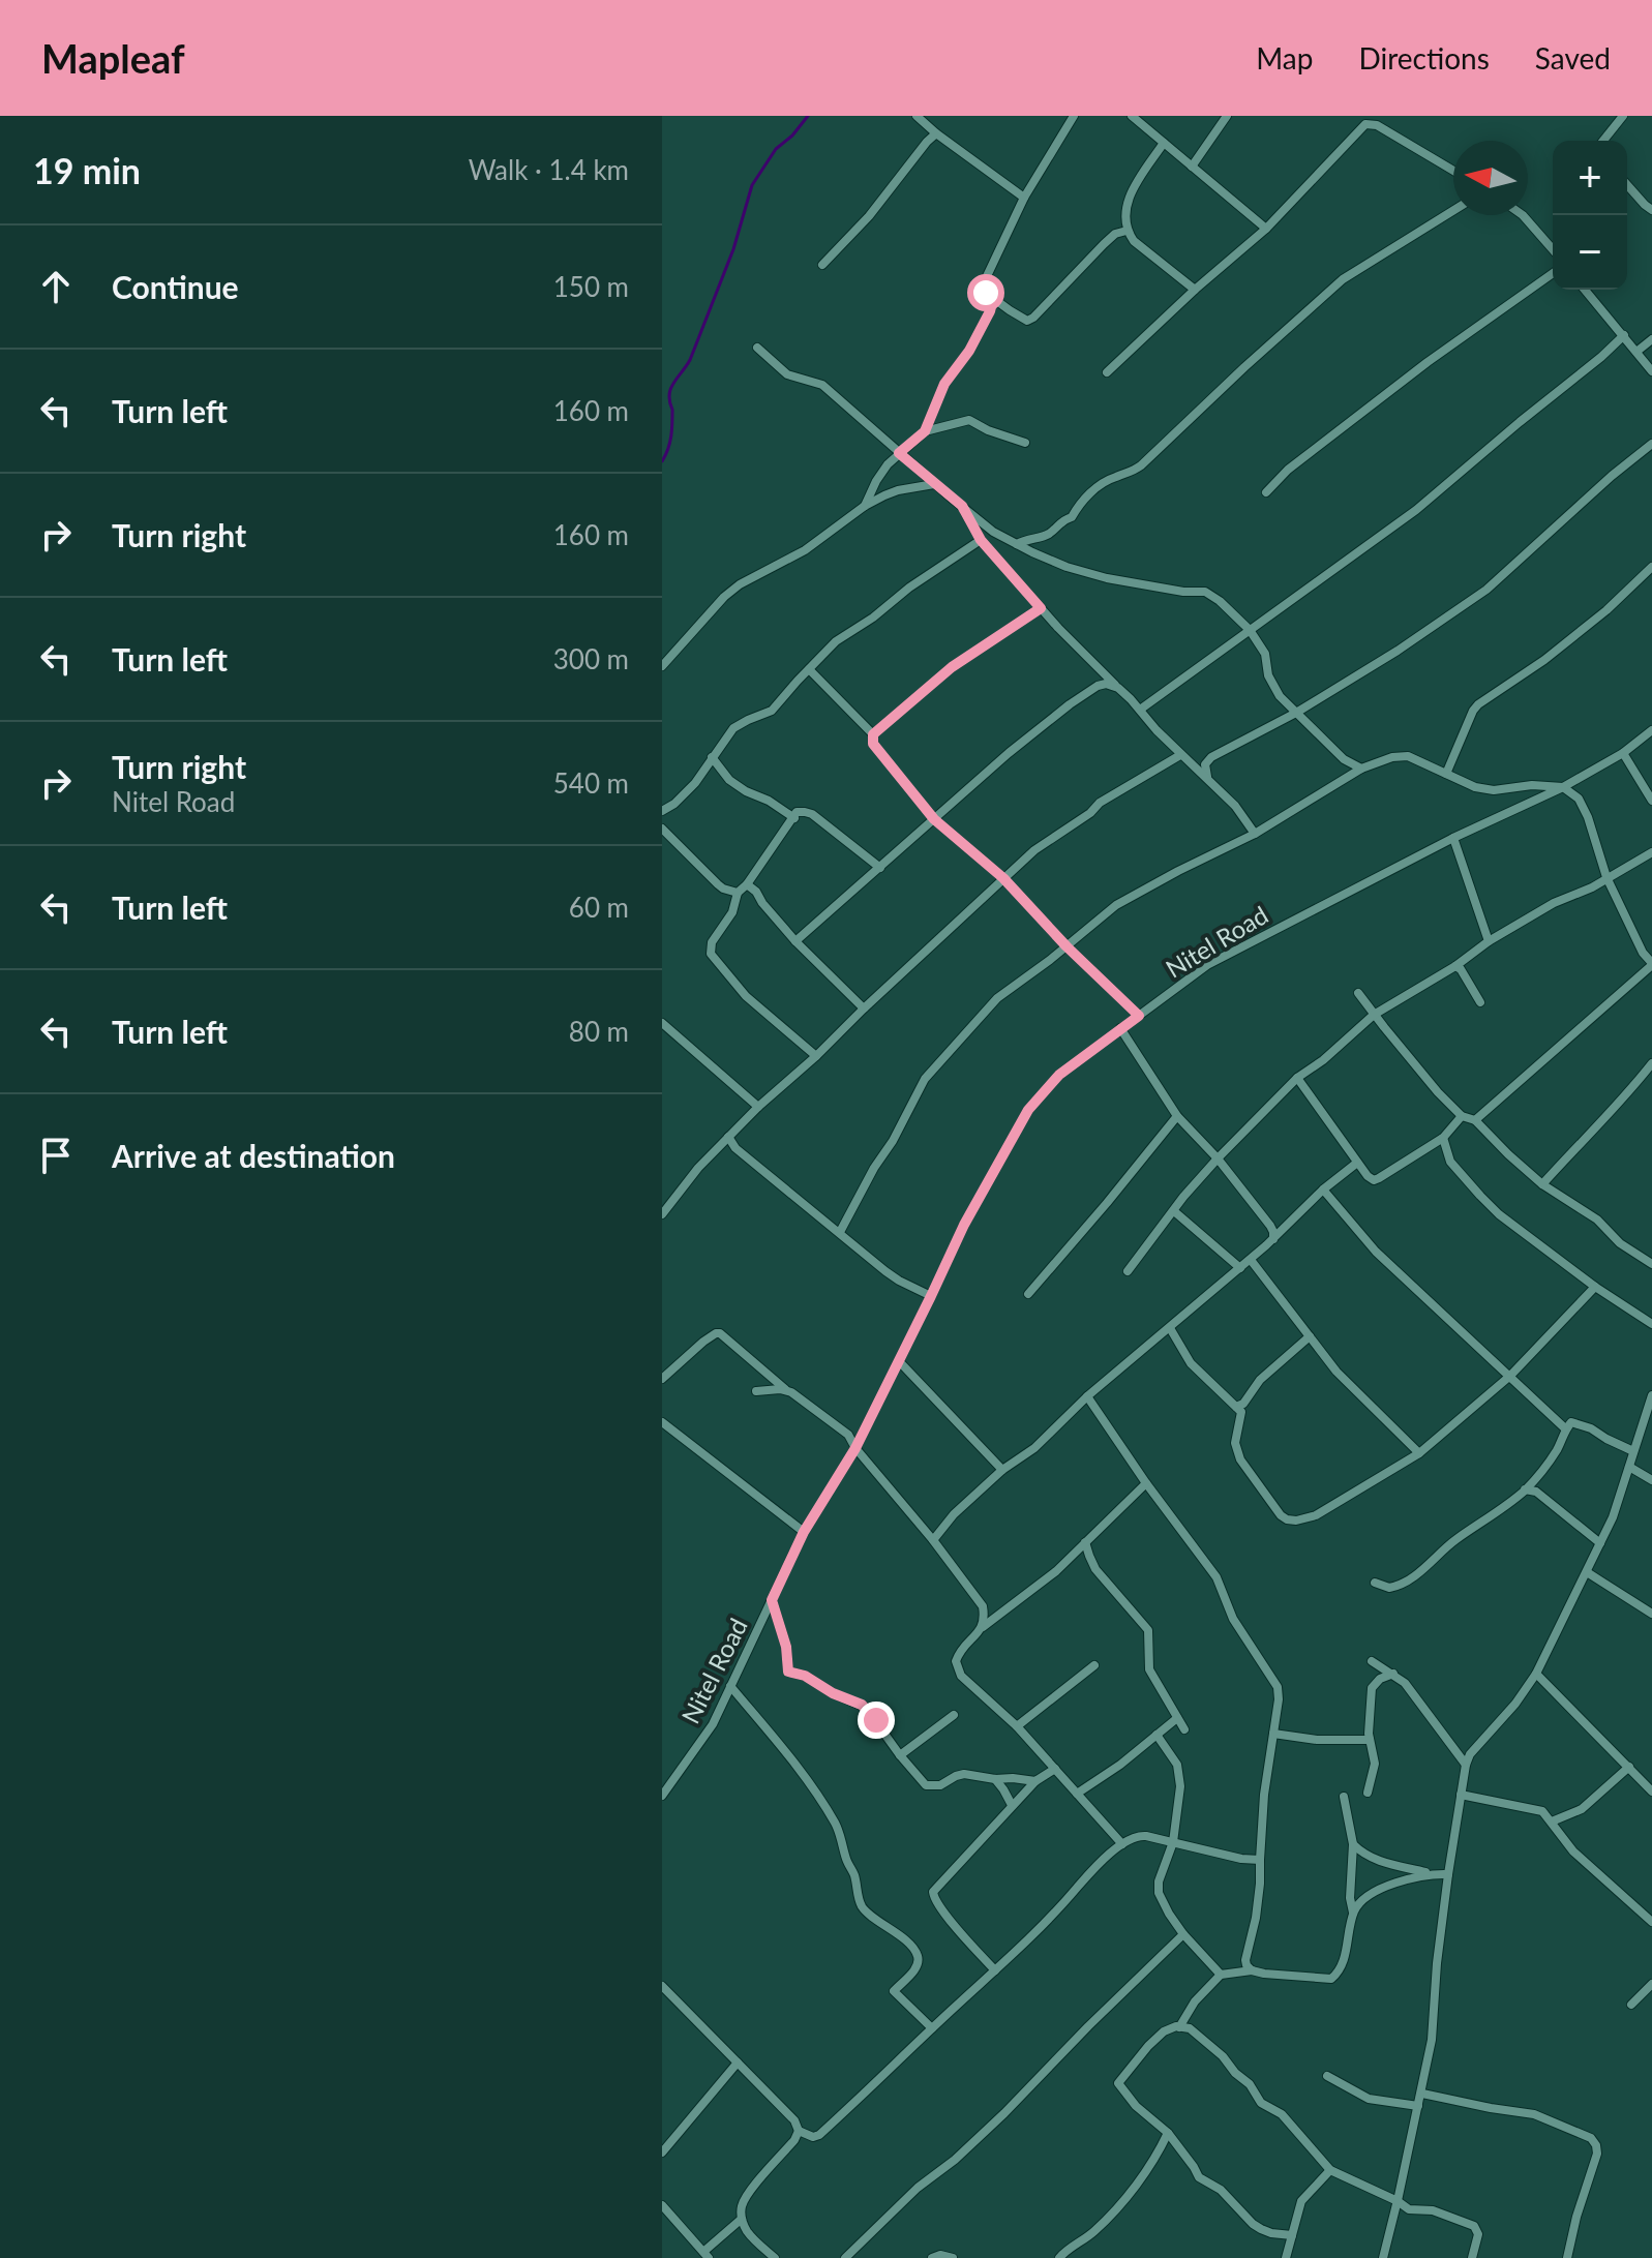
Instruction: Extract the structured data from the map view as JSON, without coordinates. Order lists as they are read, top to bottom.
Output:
{
  "streets": {
    "street": ["Nitel Road"]
  },
  "north": "left",
  "page": {
    "header": "Mapleaf",
    "nav": ["Map", "Directions", "Saved"],
    "heading": ["19 min", "Walk · 1.4 km"],
    "map_buttons": ["+", "−"],
    "list": [
      ["Continue", "150 m"],
      ["Turn left", "160 m"],
      ["Turn right", "160 m"],
      ["Turn left", "300 m"],
      ["Turn right", "Nitel Road", "540 m"],
      ["Turn left", "60 m"],
      ["Turn left", "80 m"],
      "Arrive at destination"
    ]
  }
}
